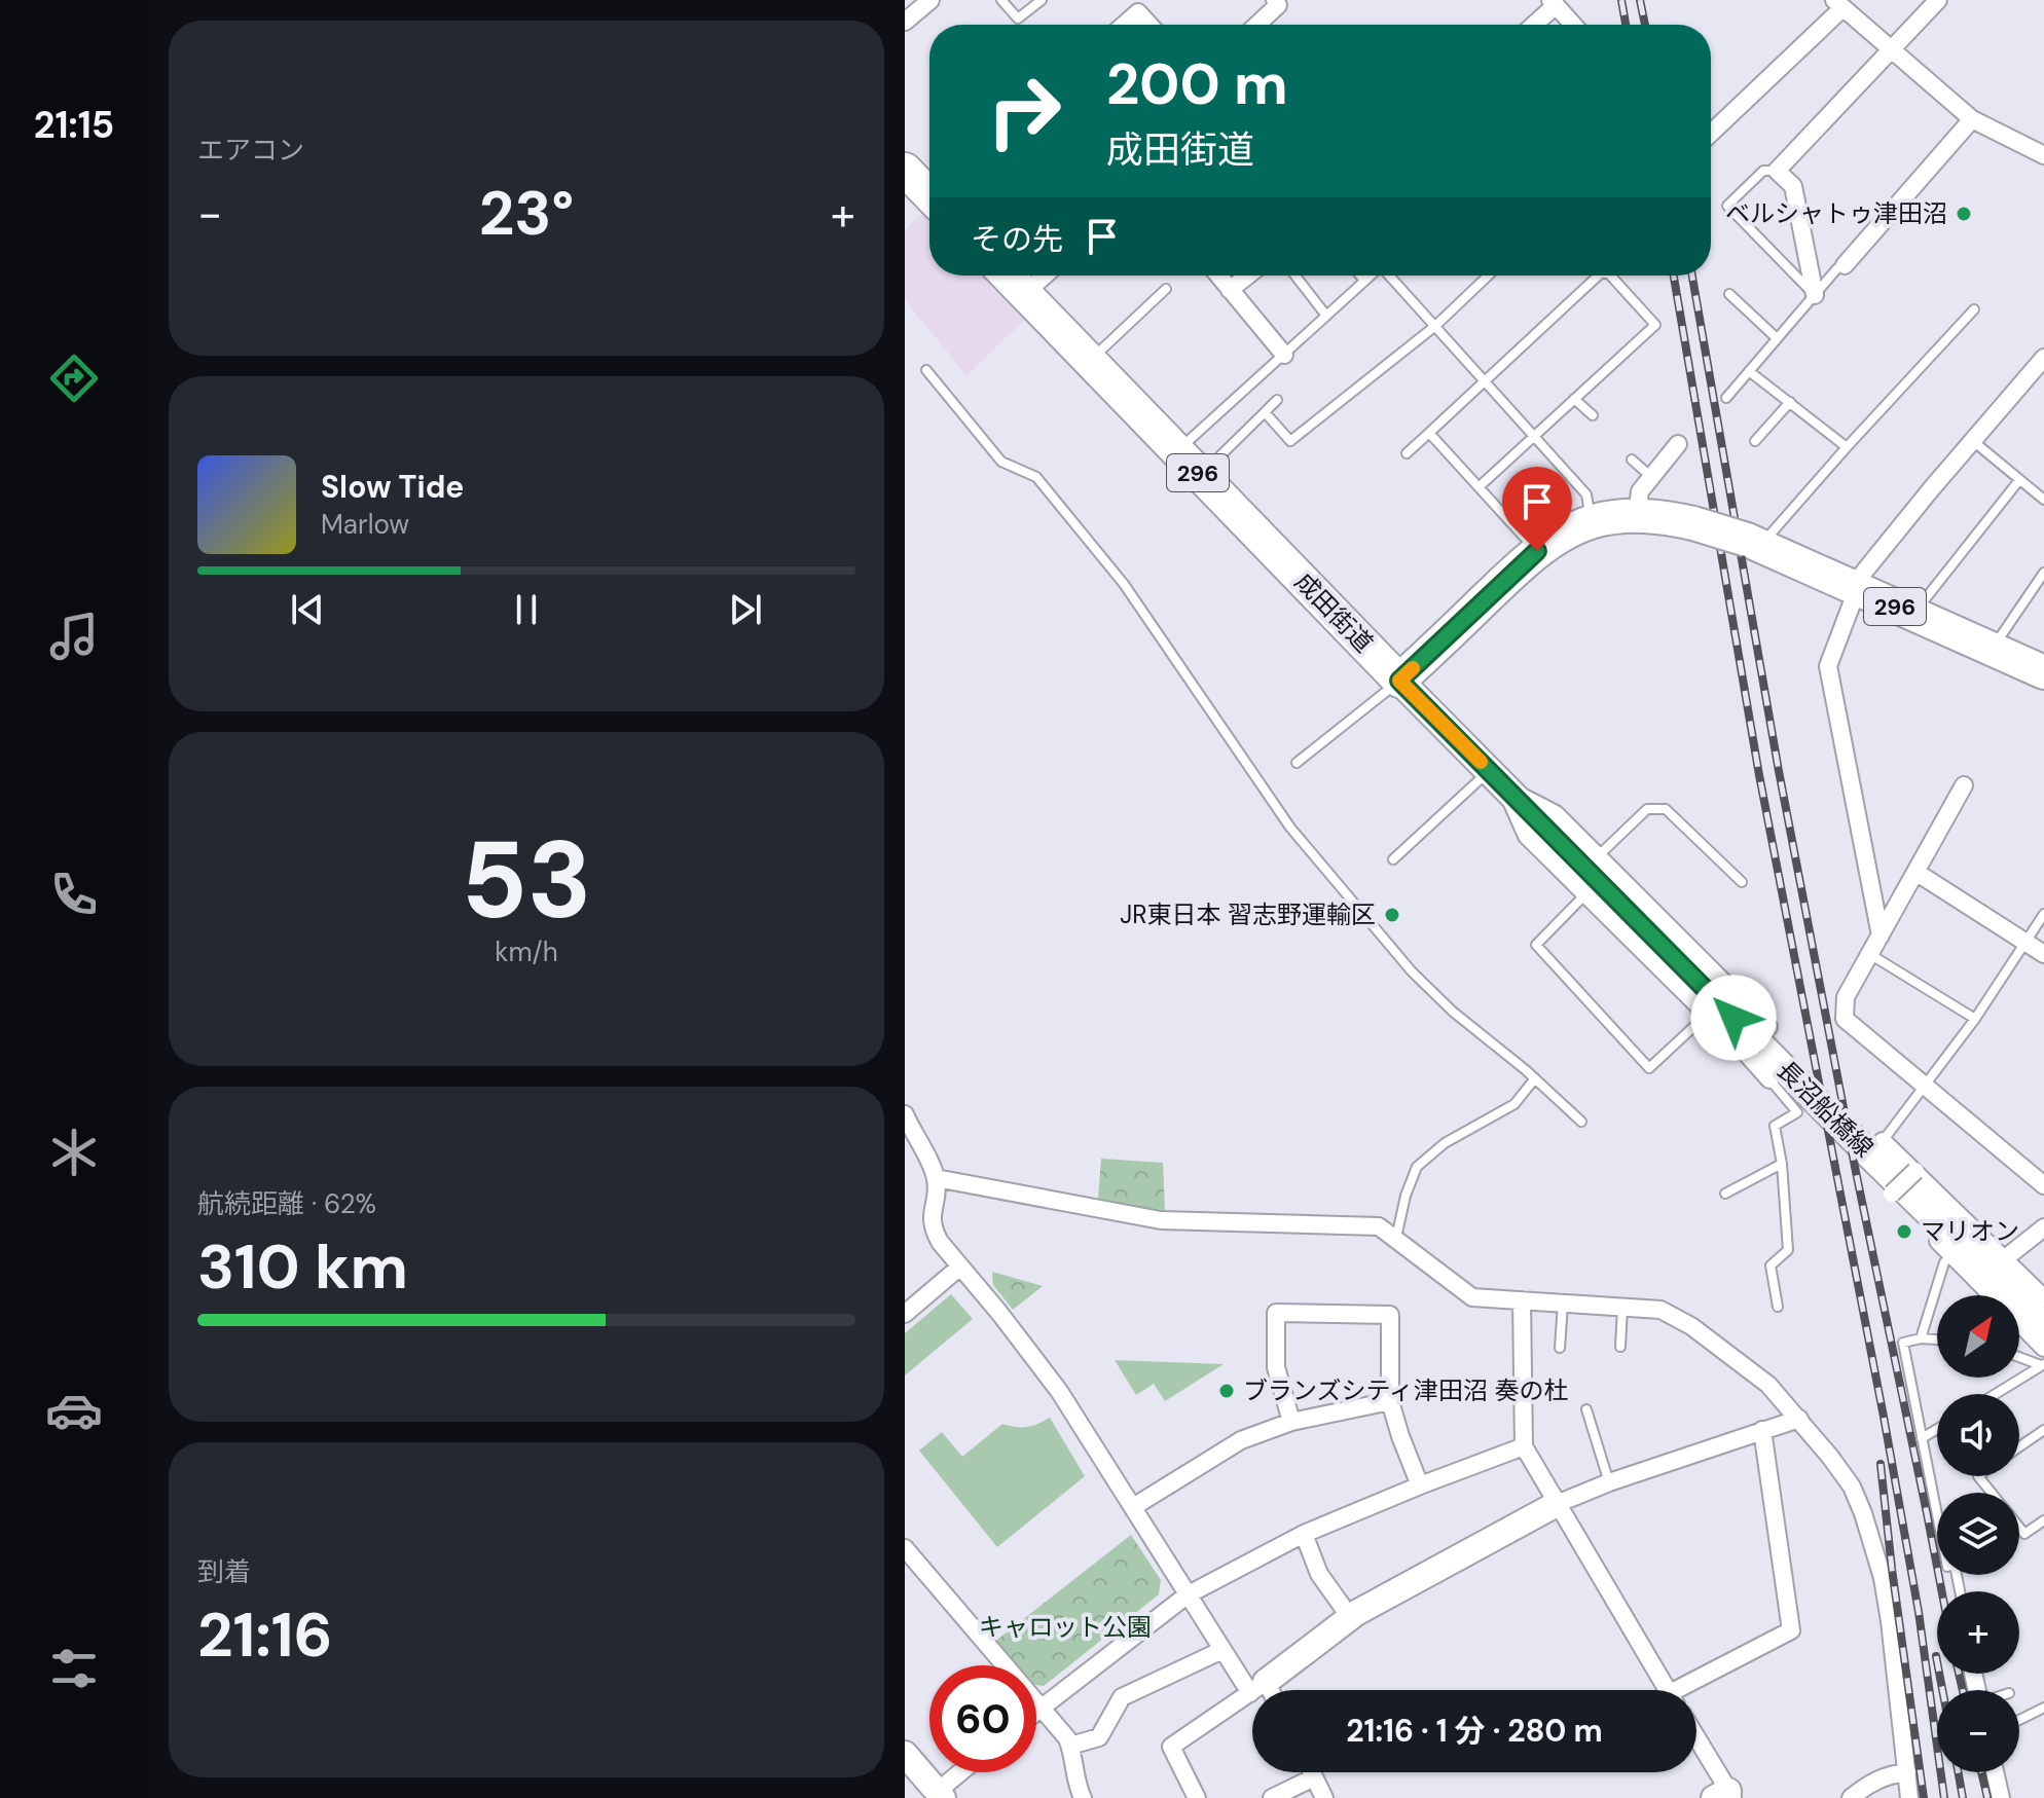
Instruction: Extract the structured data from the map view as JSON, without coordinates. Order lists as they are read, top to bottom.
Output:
{
  "streets": {
    "highway": ["296", "成田街道"],
    "main road": ["長沼船橋線"]
  },
  "crossings": [
    ["296", "成田街道"],
    ["296", "長沼船橋線"],
    ["成田街道", "長沼船橋線"]
  ],
  "parks": ["キャロット公園"],
  "places": [
    "ベルシャトゥ津田沼",
    "JR東日本 習志野運輸区",
    "マリオン",
    "ブランズシティ津田沼 奏の杜"
  ],
  "north": "top right",
  "page": {
    "tabs": "21:15",
    "tile": [
      "エアコン",
      ["53", "km/h"],
      ["航続距離 · 62%", "310 km"],
      ["到着", "21:16"]
    ],
    "turn": ["200 m", "成田街道"],
    "heat": ["−", "23°", "+"],
    "then": "その先",
    "song": ["Slow Tide", "Marlow"],
    "map_buttons": ["+", "−"],
    "limit": "60",
    "trip": "21:16 · 1 分 · 280 m"
  }
}
